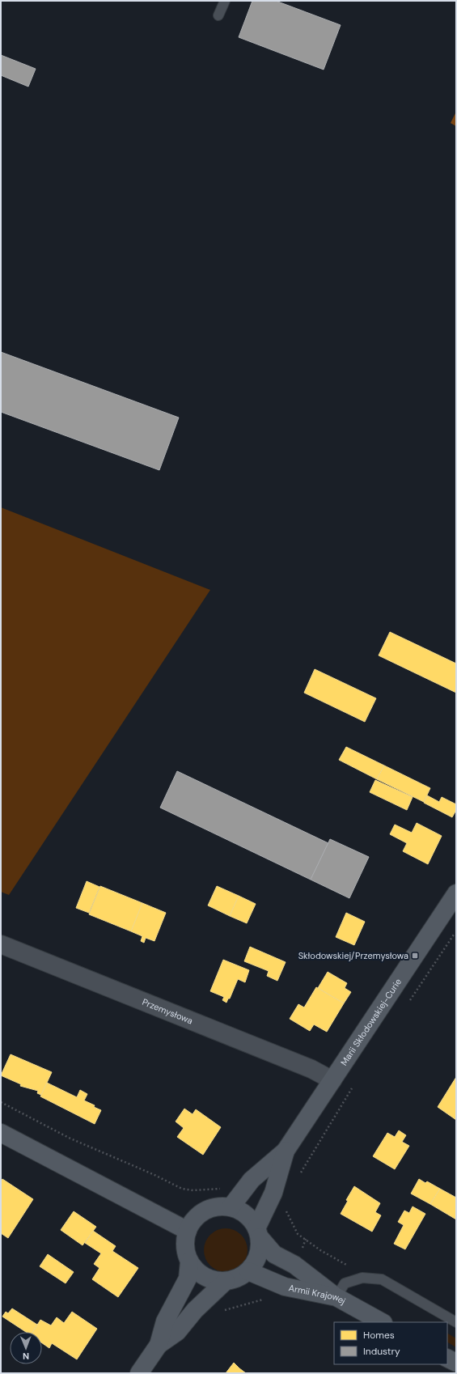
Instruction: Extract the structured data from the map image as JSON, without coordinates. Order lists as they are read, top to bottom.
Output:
{
  "streets": {
    "street": ["Przemysłowa", "Marii Skłodowskiej-Curie", "Armii Krajowej"]
  },
  "crossings": [
    ["Przemysłowa", "Marii Skłodowskiej-Curie"],
    ["Marii Skłodowskiej-Curie", "Armii Krajowej"]
  ],
  "places": {
    "transit": ["Skłodowskiej/Przemysłowa"]
  },
  "legend": ["Homes", "Industry"],
  "north": "bottom"
}
